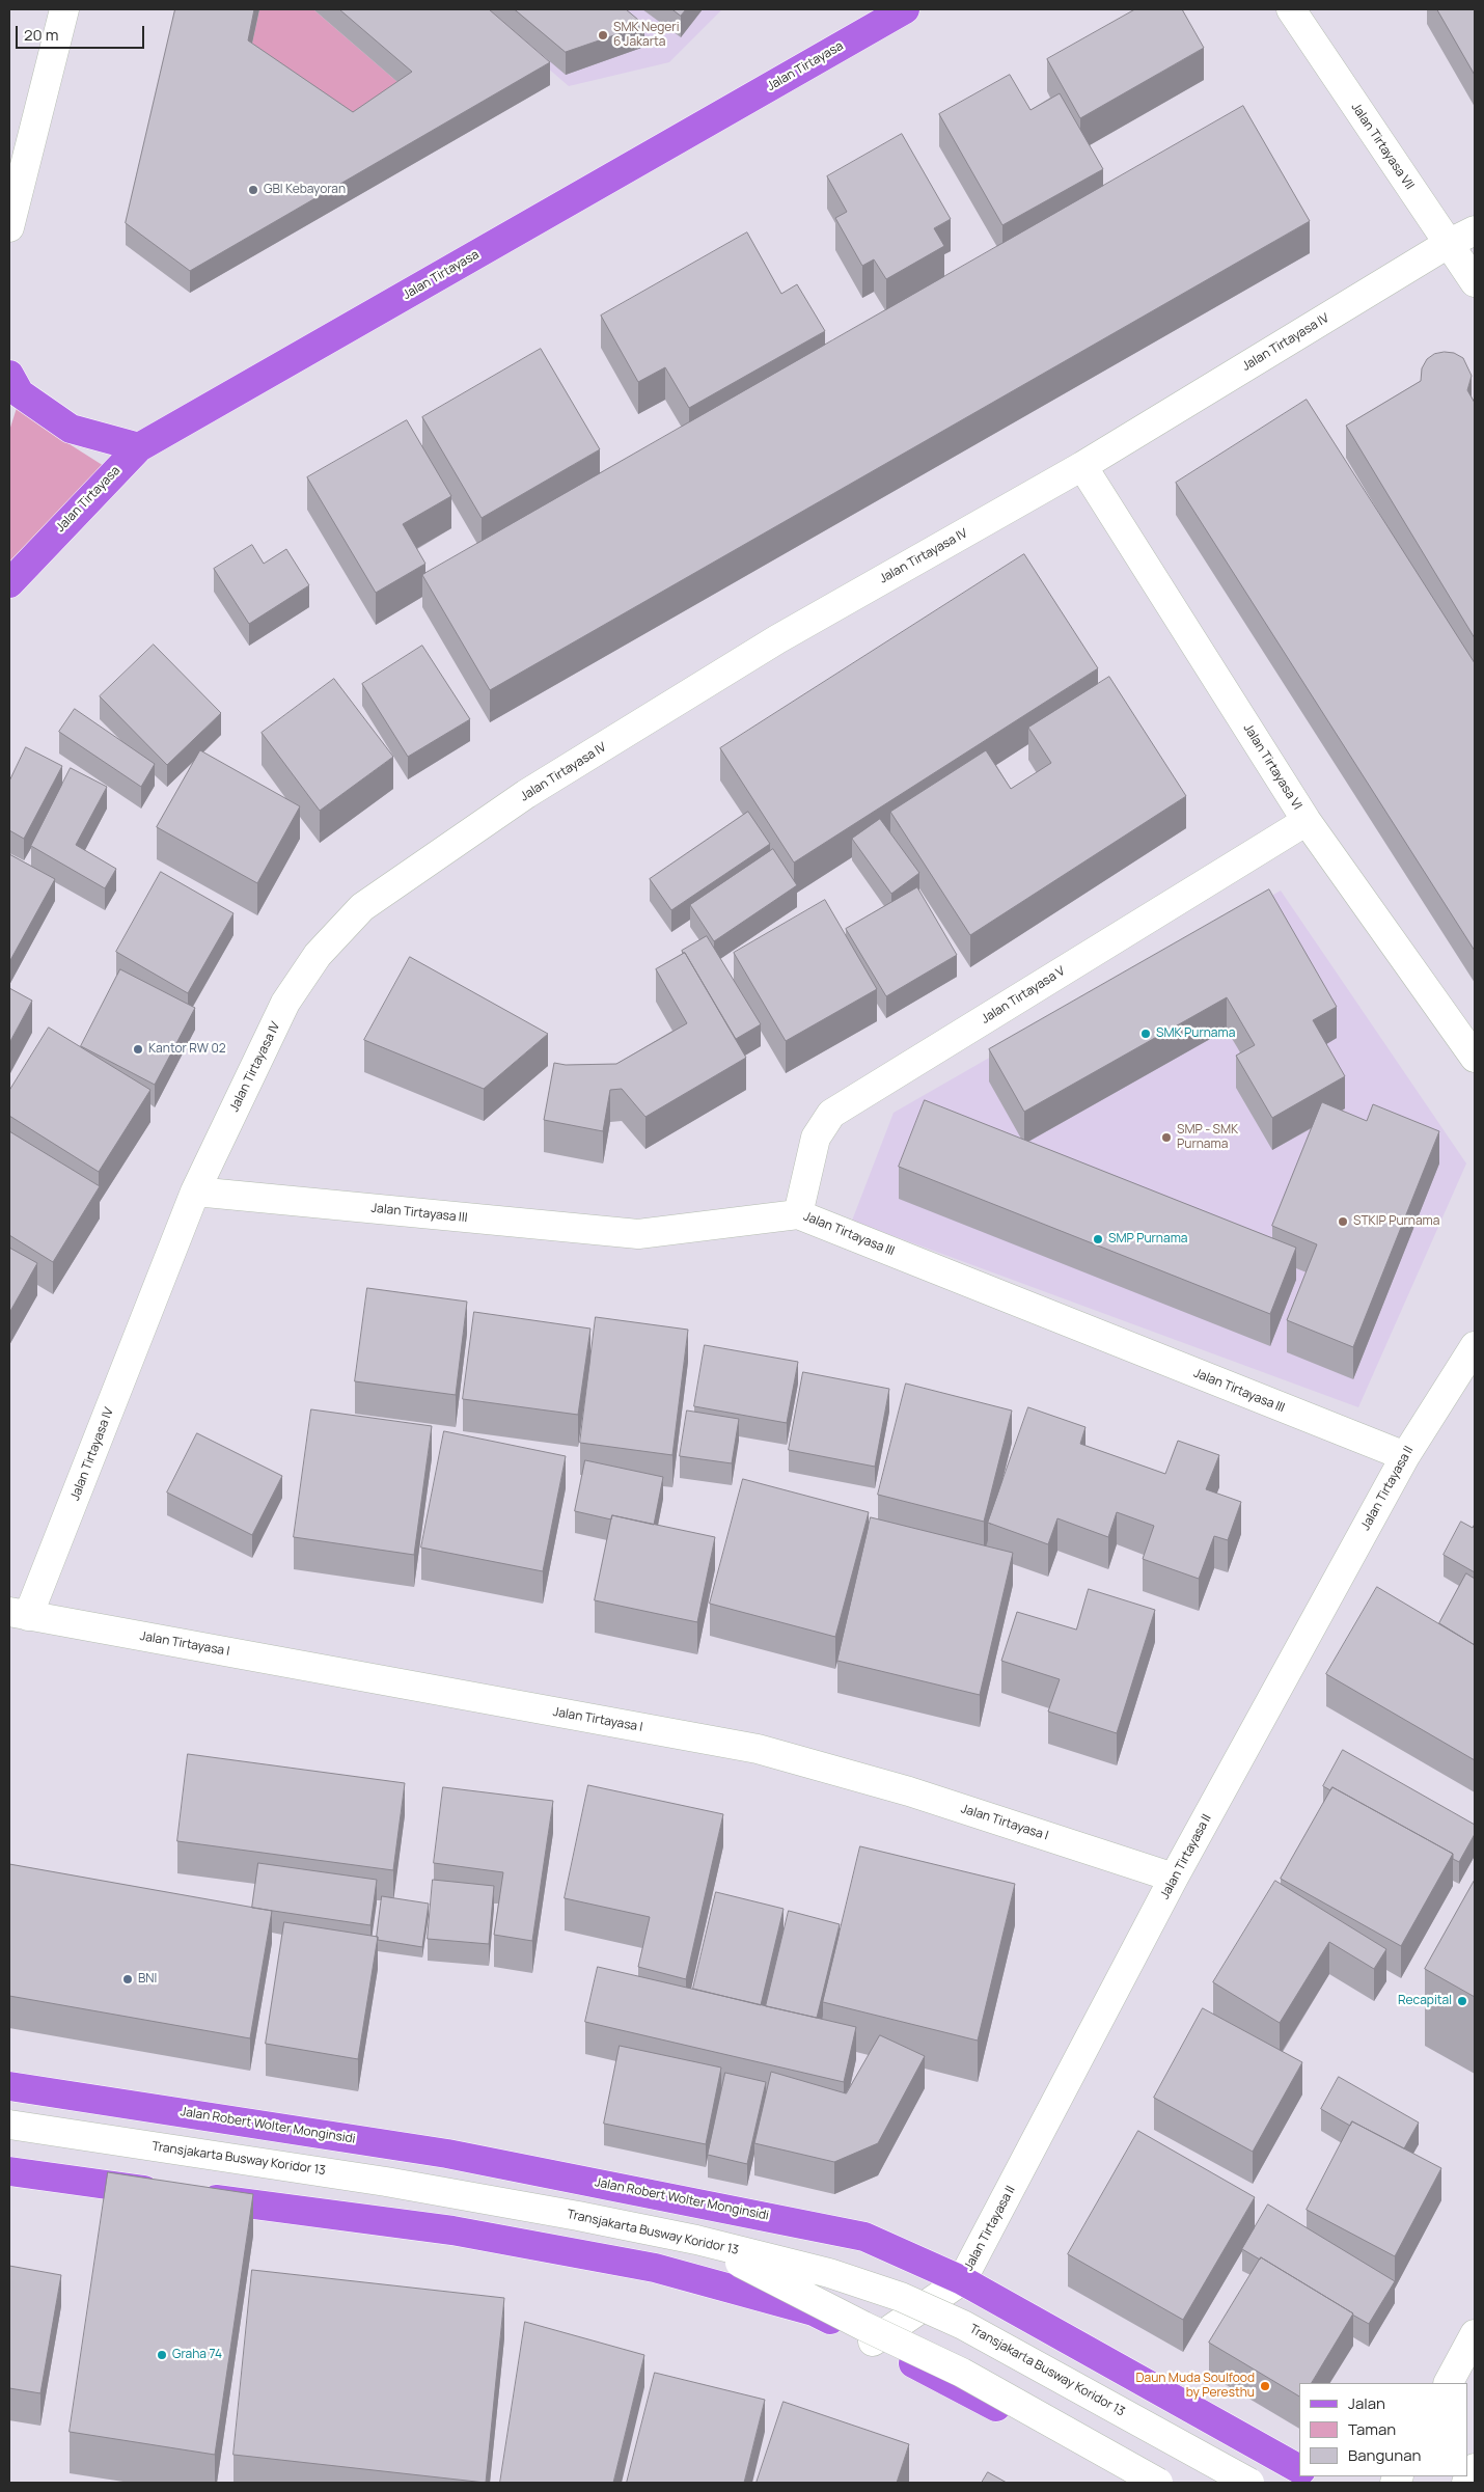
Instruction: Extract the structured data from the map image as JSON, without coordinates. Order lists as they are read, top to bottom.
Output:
{
  "streets": {
    "main road": ["Jalan Tirtayasa", "Jalan Robert Wolter Monginsidi"],
    "street": [
      "Jalan Tirtayasa VII",
      "Jalan Tirtayasa IV",
      "Jalan Tirtayasa VI",
      "Jalan Tirtayasa V",
      "Jalan Tirtayasa III",
      "Jalan Tirtayasa II",
      "Jalan Tirtayasa I",
      "Transjakarta Busway Koridor 13"
    ]
  },
  "crossings": [
    ["Jalan Tirtayasa VII", "Jalan Tirtayasa IV"],
    ["Jalan Tirtayasa IV", "Jalan Tirtayasa VI"],
    ["Jalan Tirtayasa IV", "Jalan Tirtayasa III"],
    ["Jalan Tirtayasa IV", "Jalan Tirtayasa I"],
    ["Jalan Tirtayasa VI", "Jalan Tirtayasa V"],
    ["Jalan Tirtayasa V", "Jalan Tirtayasa III"],
    ["Jalan Tirtayasa III", "Jalan Tirtayasa II"],
    ["Jalan Tirtayasa II", "Jalan Tirtayasa I"],
    ["Jalan Tirtayasa II", "Jalan Robert Wolter Monginsidi"]
  ],
  "places": [
    "SMK Negeri 6 Jakarta",
    "GBI Kebayoran",
    "SMK Purnama",
    "Kantor RW 02",
    "SMP - SMK Purnama",
    "STKIP Purnama",
    "SMP Purnama",
    "BNI",
    "Recapital",
    "Graha 74",
    "Daun Muda Soulfood by Peresthu"
  ],
  "legend": ["Jalan", "Taman", "Bangunan"],
  "scale_bar": "20 m"
}
